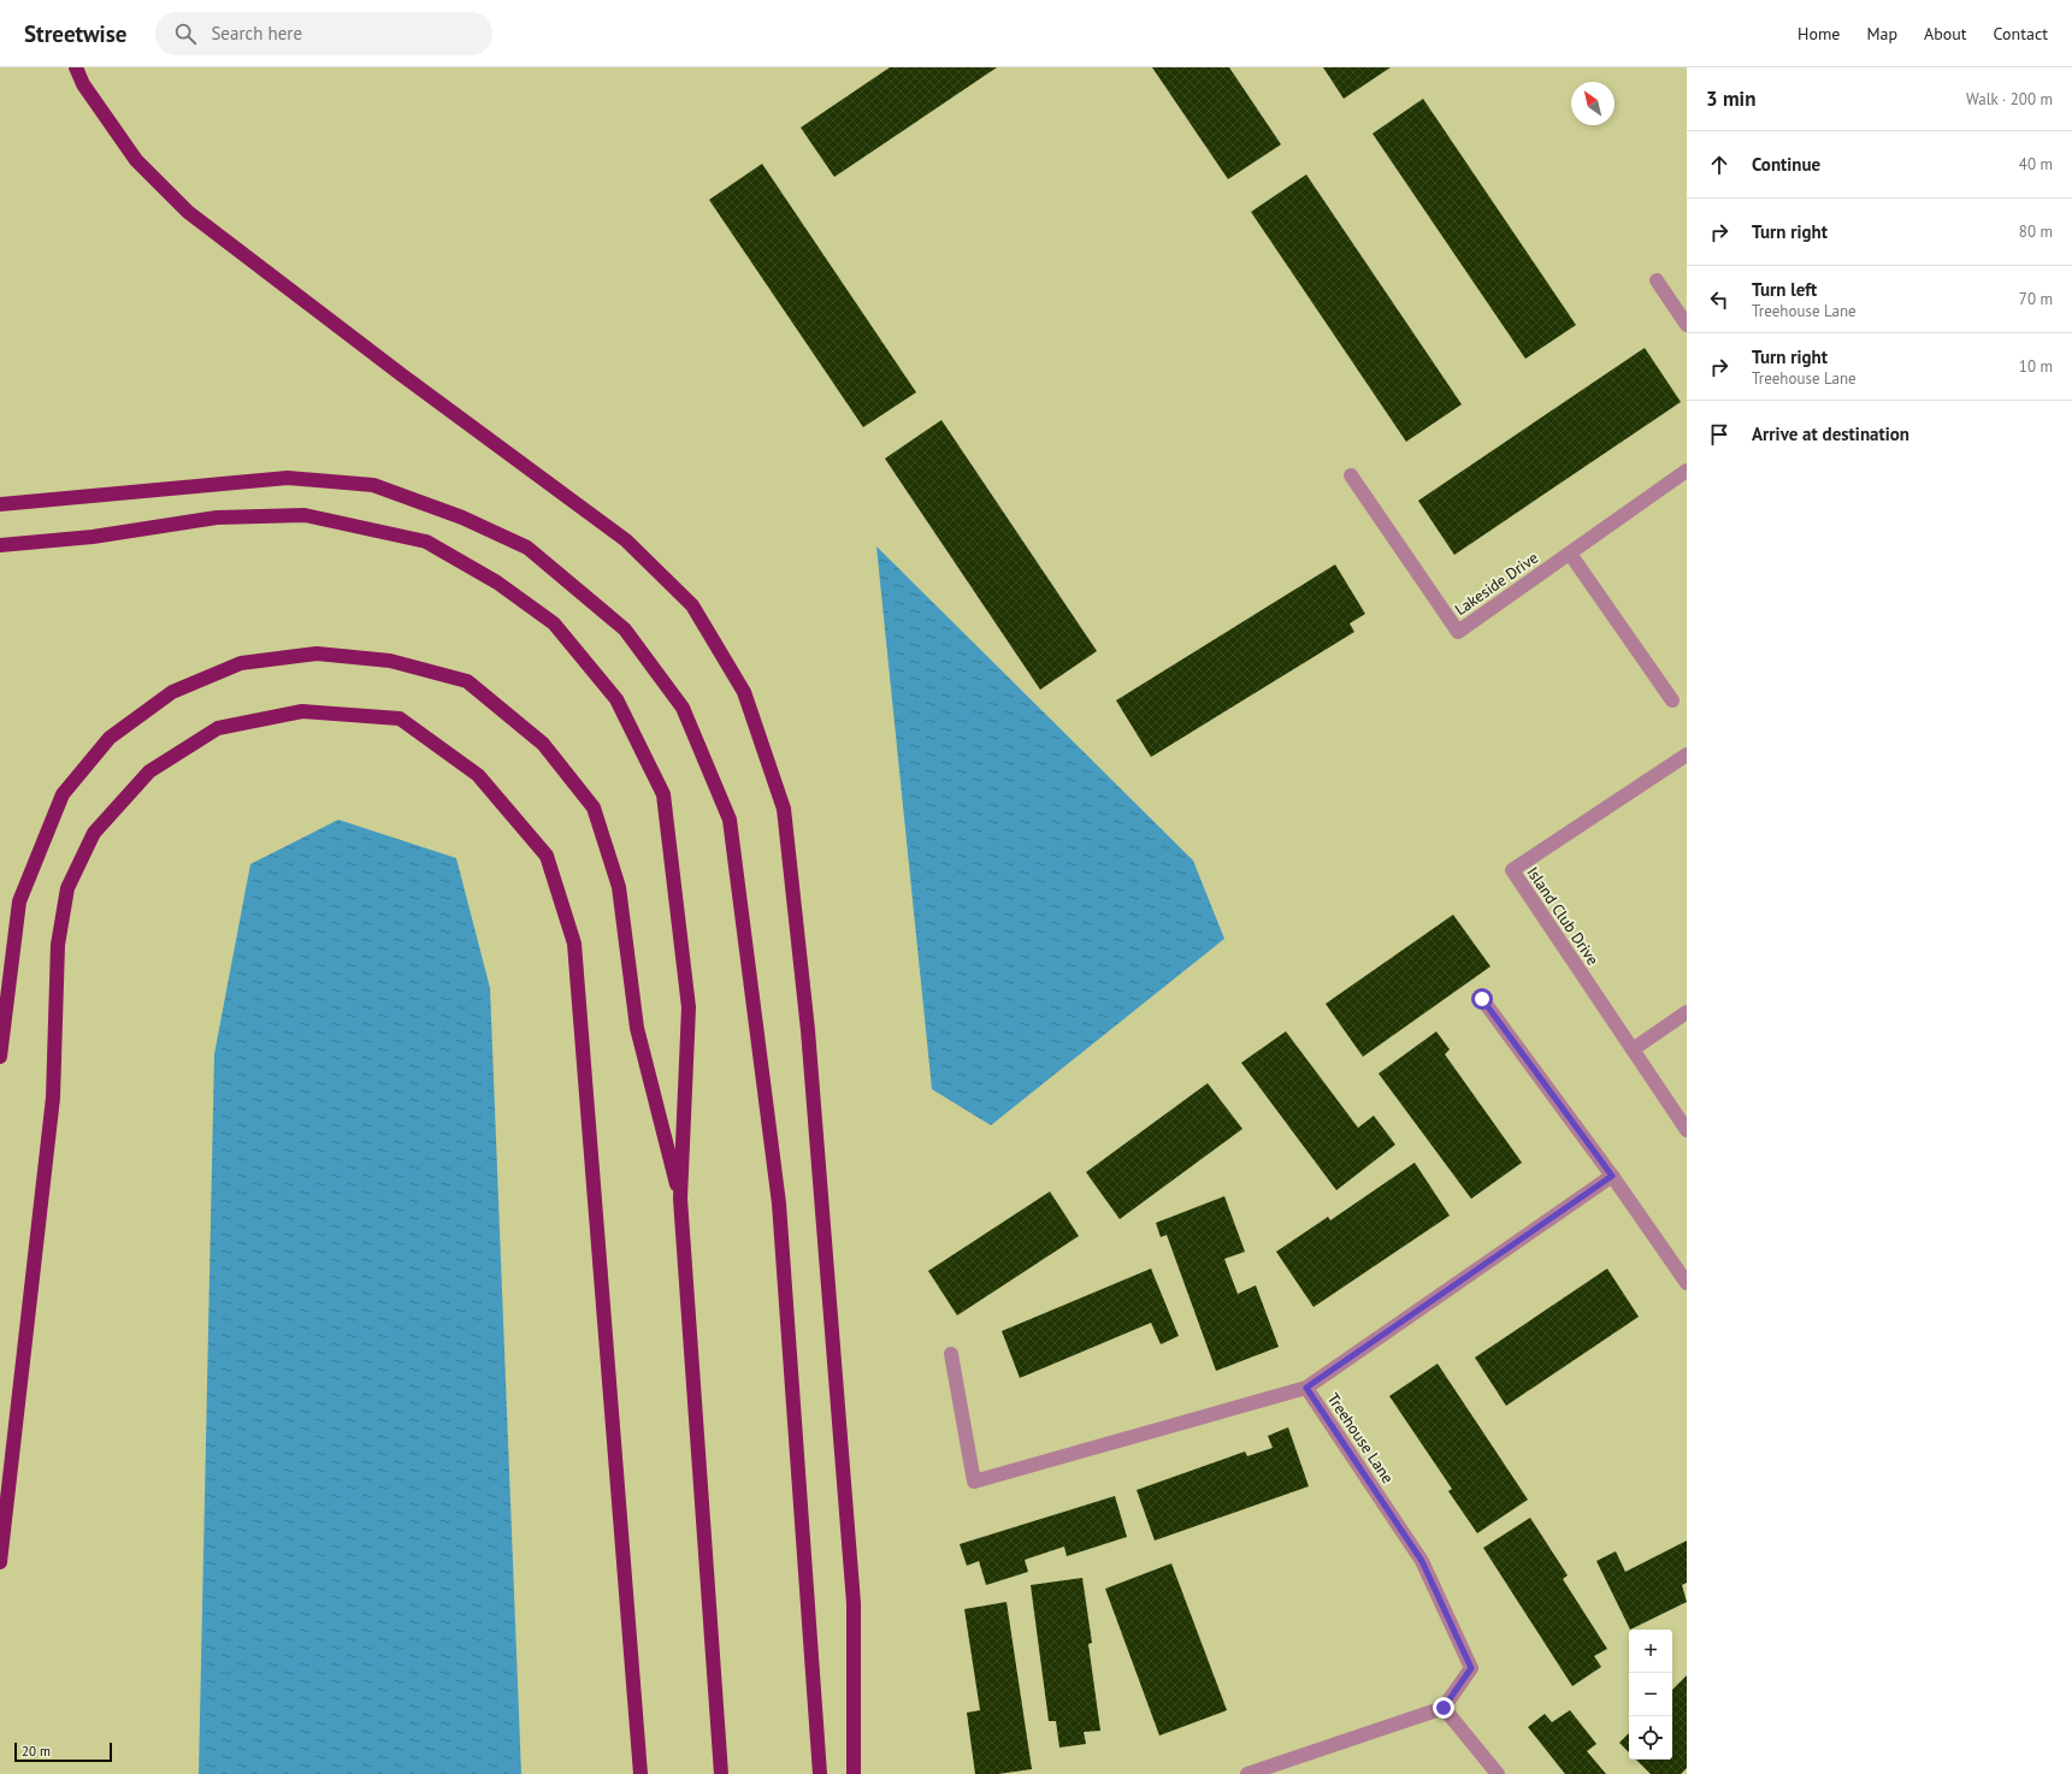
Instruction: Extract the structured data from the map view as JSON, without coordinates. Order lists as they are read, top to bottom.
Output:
{
  "streets": {
    "street": ["Lakeside Drive", "Island Club Drive", "Treehouse Lane"]
  },
  "scale_bar": "20 m",
  "north": "top left",
  "page": {
    "header": "Streetwise",
    "search": "Search here",
    "nav": [
      "Home",
      "Map",
      "About",
      "Contact"
    ],
    "heading": ["3 min", "Walk · 200 m"],
    "list": [
      ["Continue", "40 m"],
      ["Turn right", "80 m"],
      ["Turn left", "Treehouse Lane", "70 m"],
      ["Turn right", "Treehouse Lane", "10 m"],
      "Arrive at destination"
    ],
    "map_buttons": ["+", "−"],
    "scale": "20 m"
  }
}
